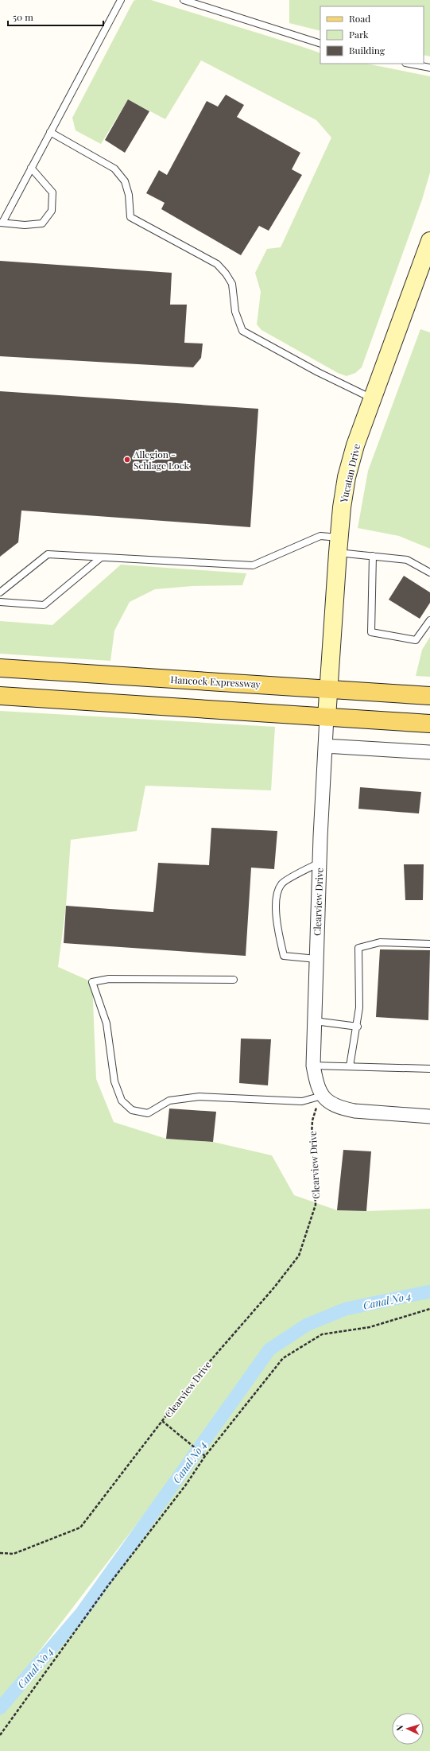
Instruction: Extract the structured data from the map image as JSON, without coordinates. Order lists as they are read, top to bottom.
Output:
{
  "streets": {
    "main road": ["Hancock Expressway"],
    "street": ["Yucatan Drive", "Clearview Drive"]
  },
  "crossings": [
    ["Yucatan Drive", "Hancock Expressway"],
    ["Yucatan Drive", "Clearview Drive"]
  ],
  "water": ["Canal No 4"],
  "places": ["Allegion - Schlage Lock"],
  "legend": ["Road", "Park", "Building"],
  "scale_bar": "50 m",
  "north": "left"
}
